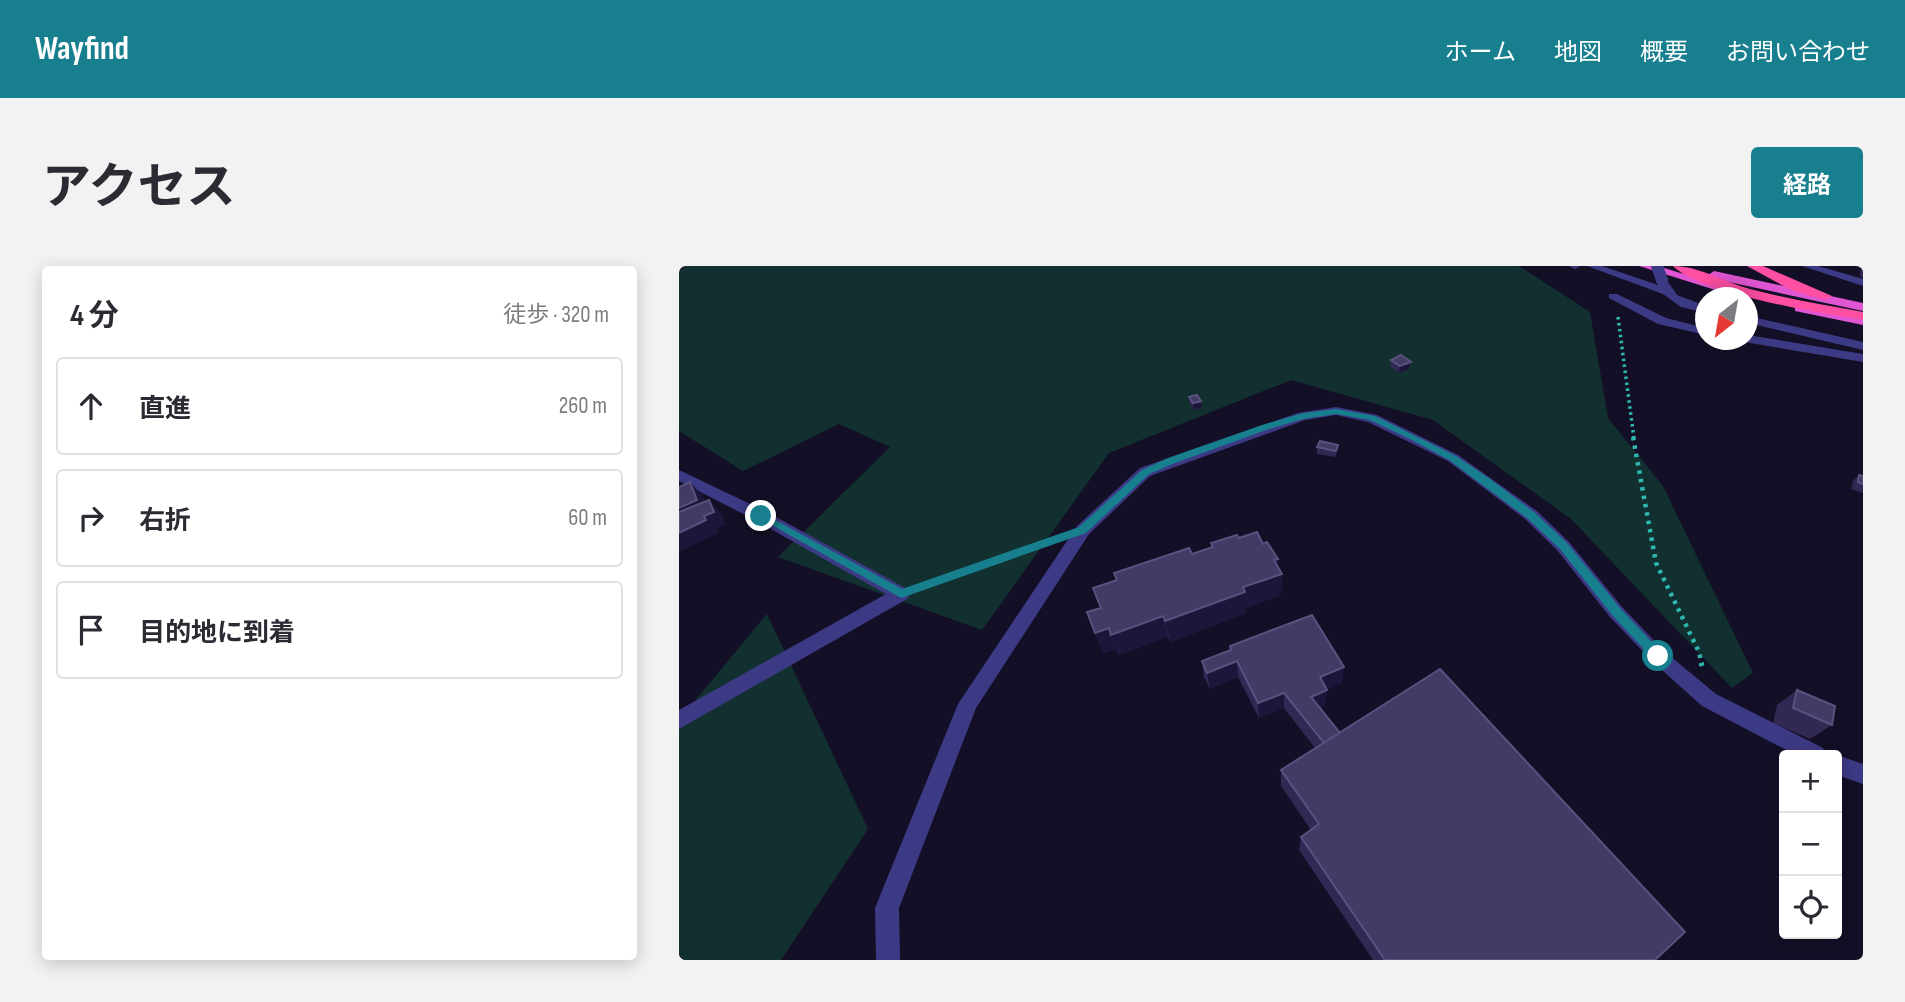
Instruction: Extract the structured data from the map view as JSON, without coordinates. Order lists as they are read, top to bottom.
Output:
{
  "north": "bottom left",
  "page": {
    "header": "Wayfind",
    "nav": [
      "ホーム",
      "地図",
      "概要",
      "お問い合わせ"
    ],
    "title": "アクセス",
    "buttons": "経路",
    "heading": ["4 分", "徒歩 · 320 m"],
    "list": [
      ["直進", "260 m"],
      ["右折", "60 m"],
      "目的地に到着"
    ],
    "map_buttons": ["+", "−"]
  }
}
